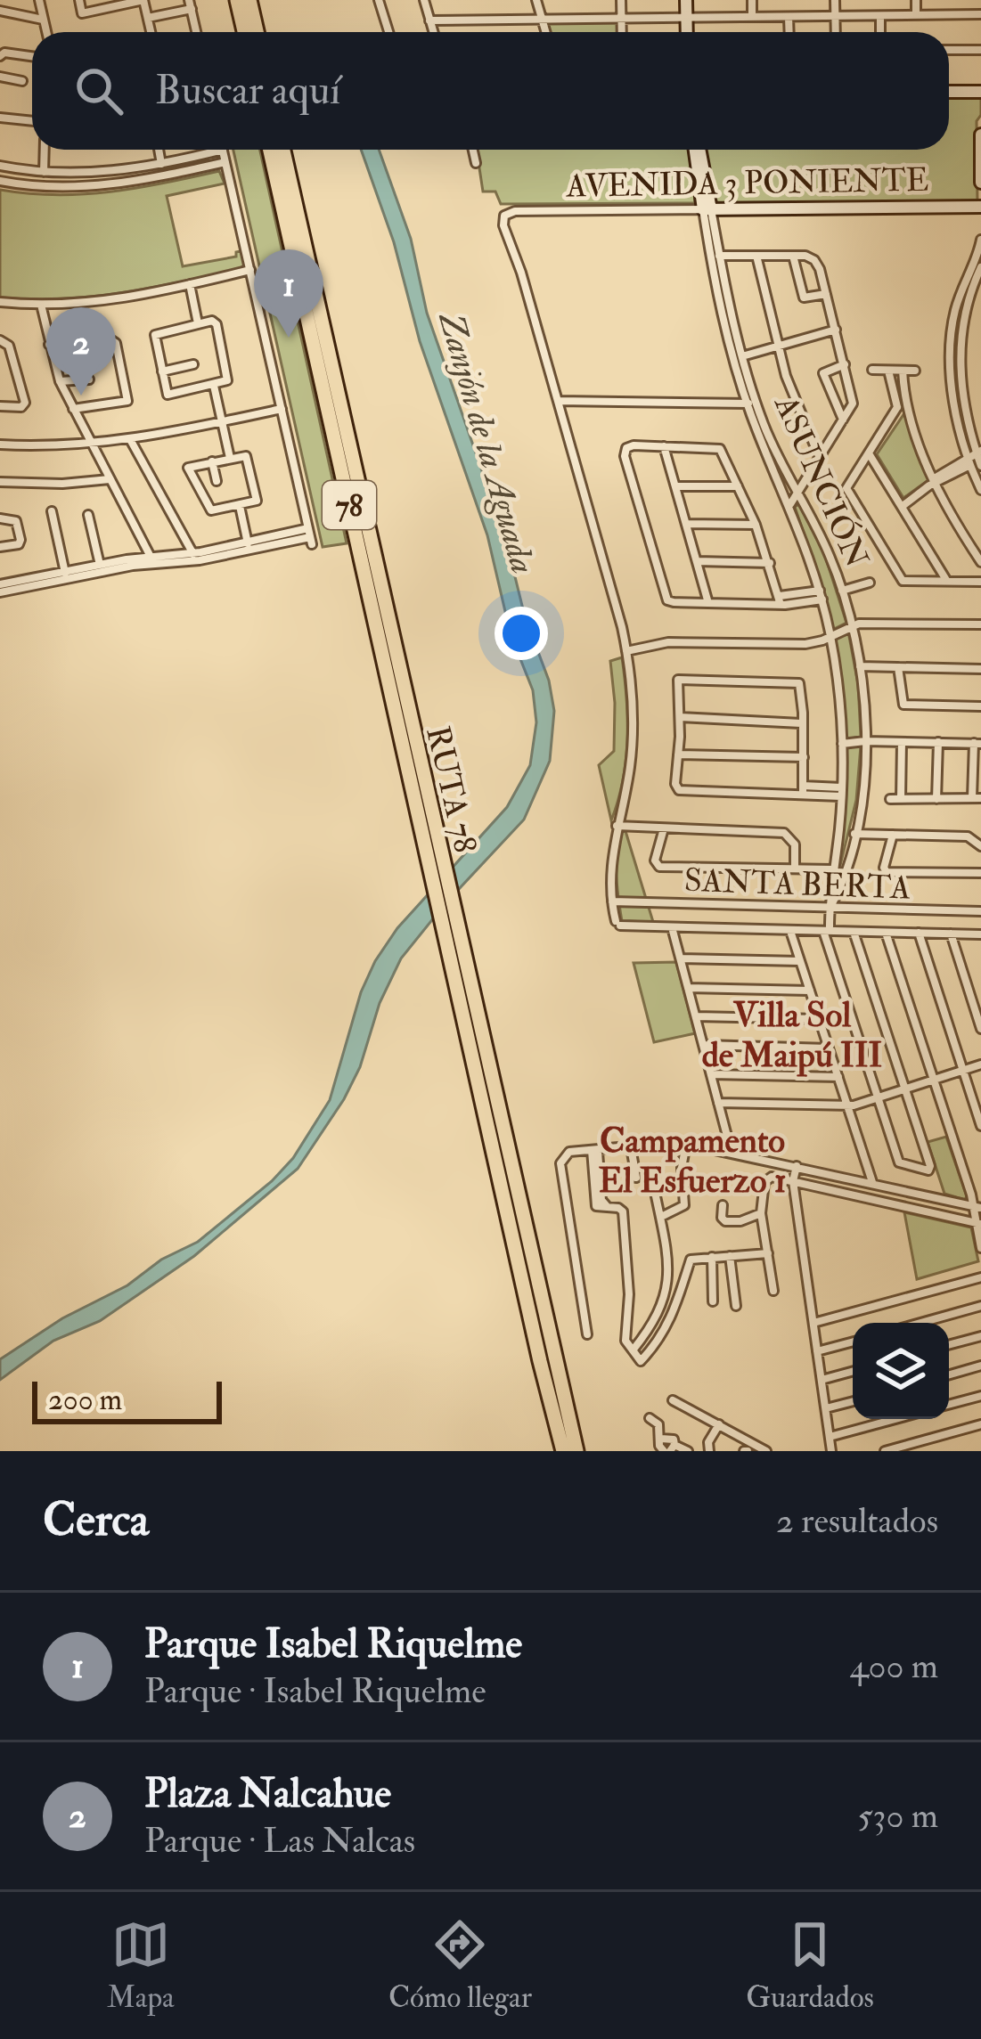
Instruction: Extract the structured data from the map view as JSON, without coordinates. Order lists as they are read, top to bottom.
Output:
{
  "streets": {
    "highway": ["78", "RUTA 78"],
    "street": ["AVENIDA 3 PONIENTE", "ASUNCIÓN", "SANTA BERTA"]
  },
  "crossings": [
    ["AVENIDA 3 PONIENTE", "ASUNCIÓN"],
    ["ASUNCIÓN", "SANTA BERTA"]
  ],
  "districts": ["Villa Sol de Maipú III", "Campamento El Esfuerzo 1"],
  "water": ["Zanjón de la Aguada"],
  "scale_bar": "200 m",
  "page": {
    "search": "Buscar aquí",
    "pins": ["1", "2"],
    "scale": "200 m",
    "heading": ["Cerca", "2 resultados"],
    "list": [
      {
        "mark": "1",
        "name": "Parque Isabel Riquelme",
        "note": "Parque · Isabel Riquelme",
        "value": "400 m"
      },
      {
        "mark": "2",
        "name": "Plaza Nalcahue",
        "note": "Parque · Las Nalcas",
        "value": "530 m"
      }
    ],
    "nav": ["Mapa", "Cómo llegar", "Guardados"]
  }
}
